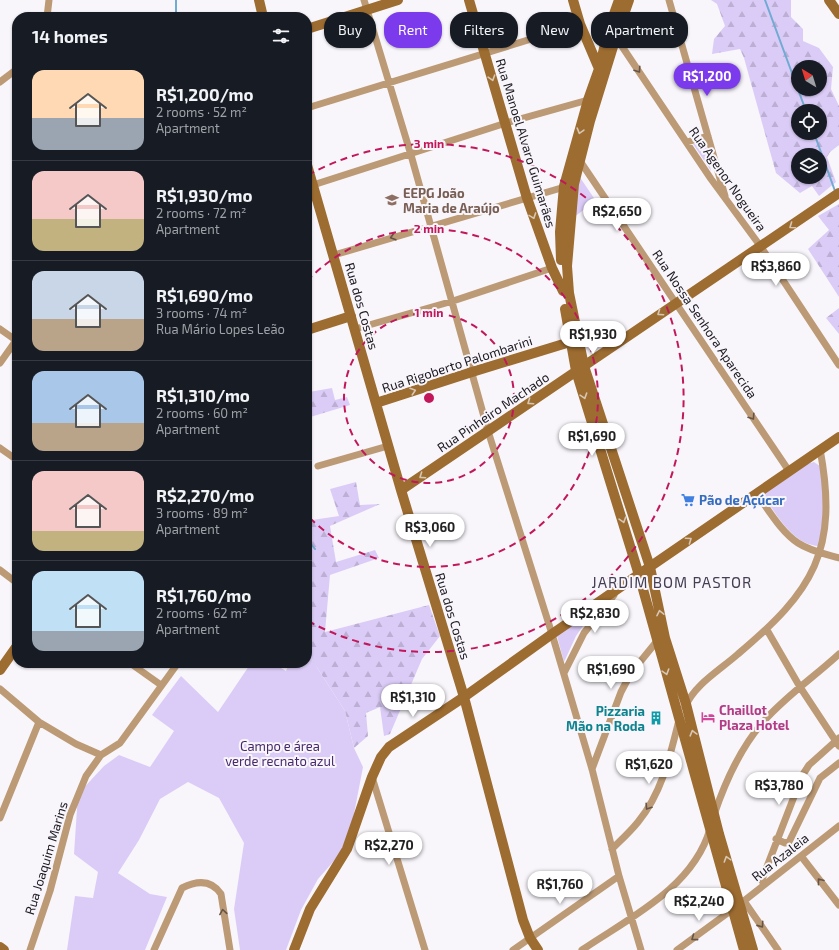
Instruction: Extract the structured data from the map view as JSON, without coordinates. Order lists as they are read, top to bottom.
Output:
{
  "streets": {
    "street": [
      "Rua Manoel Alvaro Guimarães",
      "Rua Agenor Nogueira",
      "Rua dos Costas",
      "Rua Nossa Senhora Aparecida",
      "Rua Rigoberto Palombarini",
      "Rua Pinheiro Machado",
      "Rua Azaleia",
      "Rua Joaquim Marins"
    ]
  },
  "crossings": [
    ["Rua Agenor Nogueira", "Rua Pinheiro Machado"],
    ["Rua dos Costas", "Rua Rigoberto Palombarini"],
    ["Rua dos Costas", "Rua Pinheiro Machado"],
    ["Rua Nossa Senhora Aparecida", "Rua Pinheiro Machado"]
  ],
  "one_way": ["Rua Nossa Senhora Aparecida", "Rua Pinheiro Machado"],
  "districts": ["JARDIM BOM PASTOR"],
  "parks": ["Campo e área verde recnato azul"],
  "places": {
    "school or university": ["EEPG João Maria de Araújo"],
    "supermarket": ["Pão de Açúcar"],
    "hotel": ["Chaillot Plaza Hotel"],
    "building": ["Pizzaria Mão na Roda"]
  },
  "north": "top left",
  "page": {
    "chip": [
      "Buy",
      "Rent",
      "Filters",
      "New",
      "Apartment"
    ],
    "heading": "14 homes",
    "list": [
      {
        "name": "R$1,200/mo",
        "note": "2 rooms · 52 m² · Apartment"
      },
      {
        "name": "R$1,930/mo",
        "note": "2 rooms · 72 m² · Apartment"
      },
      {
        "name": "R$1,690/mo",
        "note": "3 rooms · 74 m² · Rua Mário Lopes Leão"
      },
      {
        "name": "R$1,310/mo",
        "note": "2 rooms · 60 m² · Apartment"
      },
      {
        "name": "R$2,270/mo",
        "note": "3 rooms · 89 m² · Apartment"
      },
      {
        "name": "R$1,760/mo",
        "note": "2 rooms · 62 m² · Apartment"
      }
    ],
    "price": [
      "R$1,200",
      "R$2,650",
      "R$3,860",
      "R$1,930",
      "R$1,690",
      "R$3,060",
      "R$2,830",
      "R$1,690",
      "R$1,310",
      "R$1,620",
      "R$3,780",
      "R$2,270",
      "R$1,760",
      "R$2,240"
    ]
  },
  "rings": ["3 min", "2 min", "1 min"]
}
